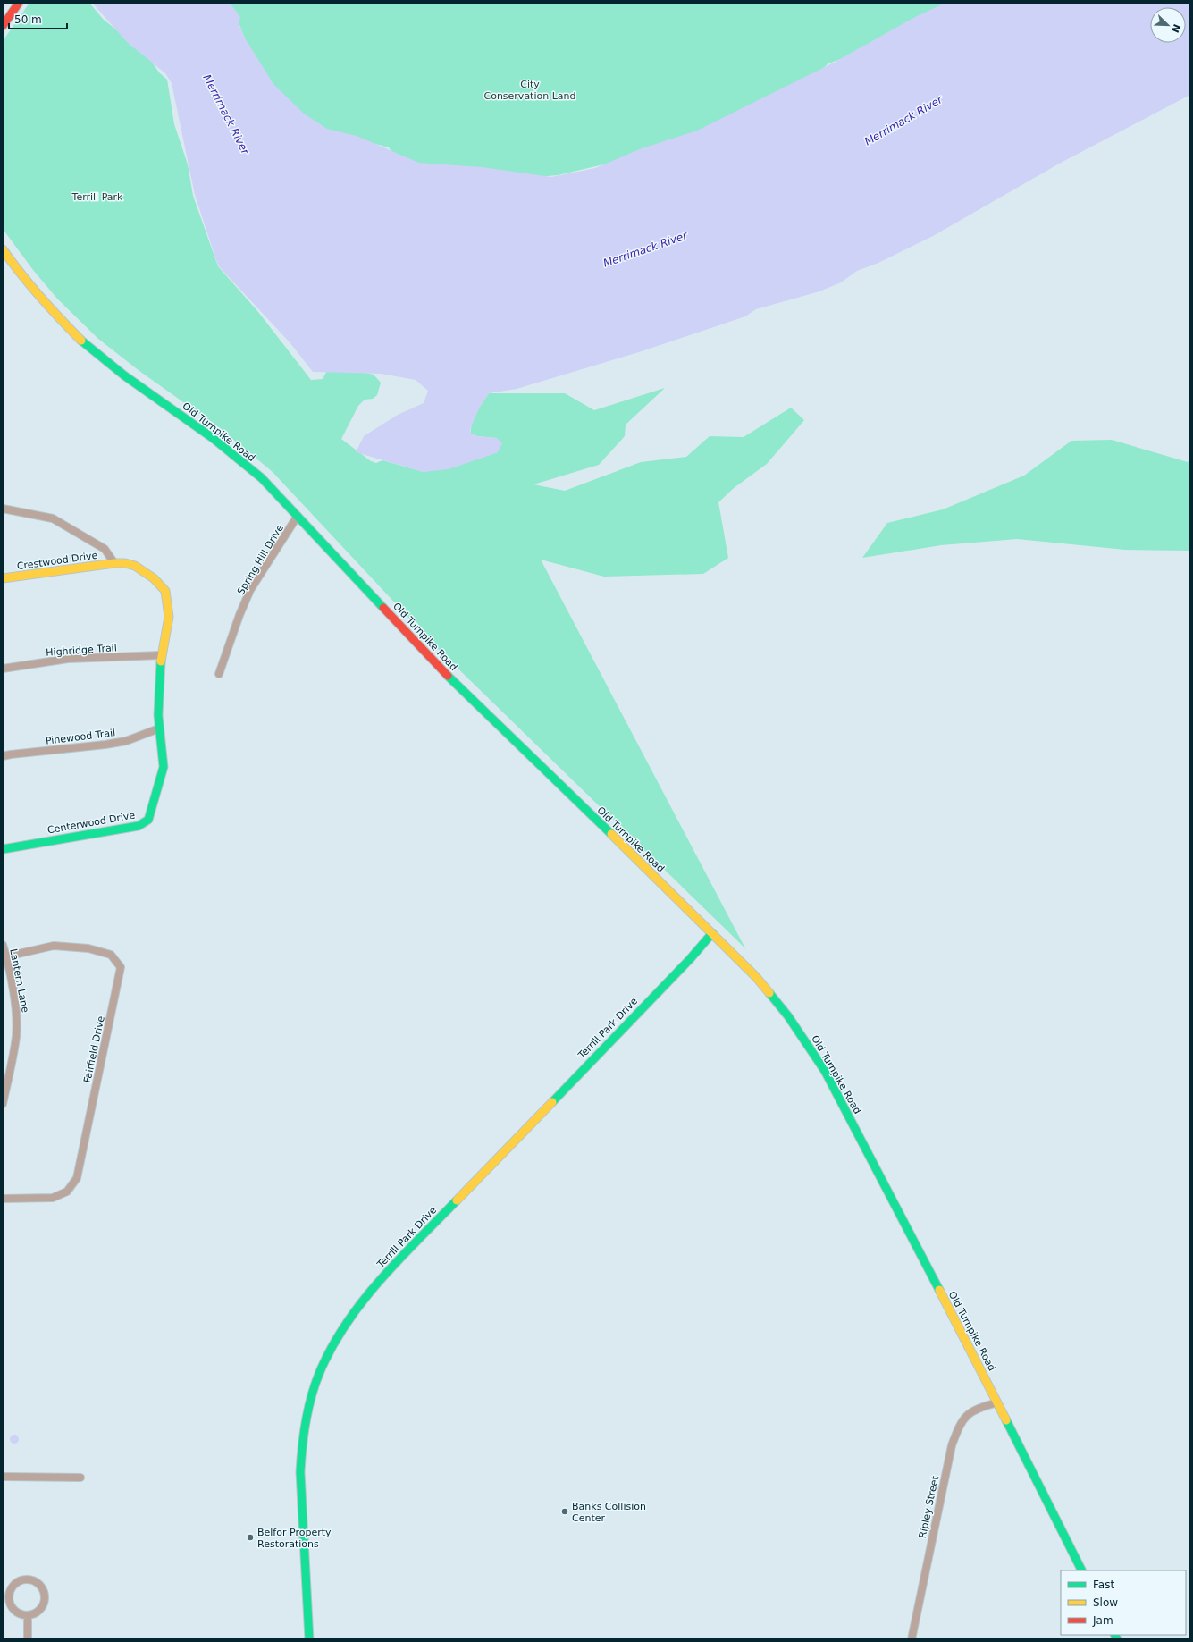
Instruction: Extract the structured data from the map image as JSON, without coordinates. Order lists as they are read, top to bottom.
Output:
{
  "streets": {
    "street": [
      "Old Turnpike Road",
      "Spring Hill Drive",
      "Crestwood Drive",
      "Highridge Trail",
      "Pinewood Trail",
      "Centerwood Drive",
      "Lantern Lane",
      "Terrill Park Drive",
      "Fairfield Drive",
      "Ripley Street"
    ]
  },
  "crossings": [
    ["Old Turnpike Road", "Spring Hill Drive"],
    ["Old Turnpike Road", "Terrill Park Drive"],
    ["Old Turnpike Road", "Ripley Street"],
    ["Crestwood Drive", "Centerwood Drive"],
    ["Highridge Trail", "Centerwood Drive"],
    ["Pinewood Trail", "Centerwood Drive"],
    ["Lantern Lane", "Fairfield Drive"]
  ],
  "water": ["Merrimack River"],
  "parks": ["City Conservation Land", "Terrill Park"],
  "places": ["Banks Collision Center", "Belfor Property Restorations"],
  "legend": ["Fast", "Slow", "Jam"],
  "scale_bar": "50 m",
  "north": "bottom right"
}
